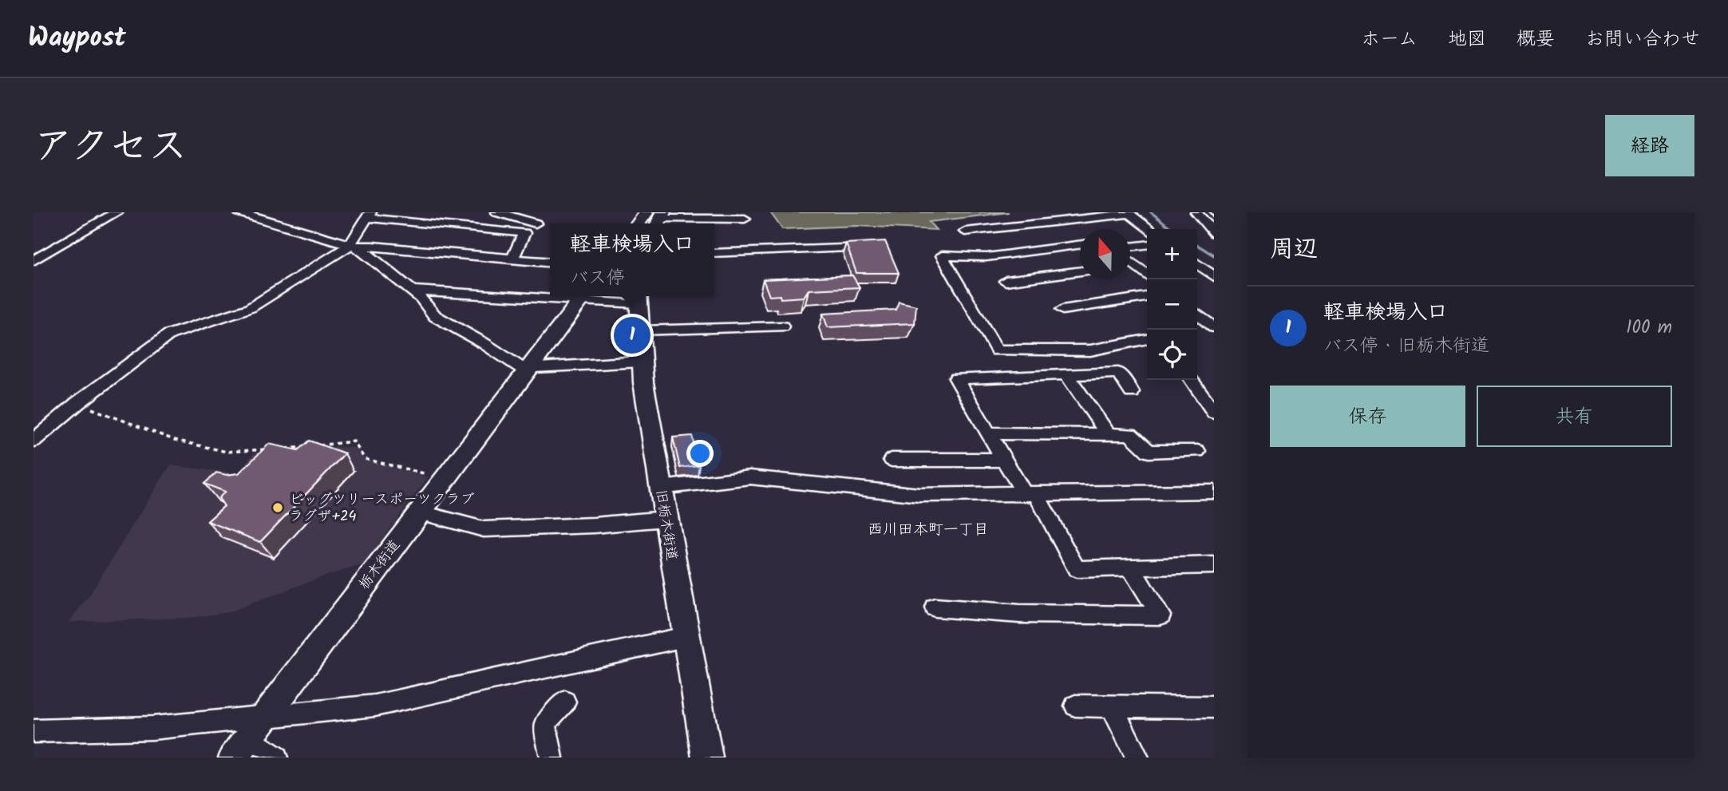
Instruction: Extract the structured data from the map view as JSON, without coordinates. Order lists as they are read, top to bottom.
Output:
{
  "streets": {
    "main road": ["旧栃木街道", "栃木街道"]
  },
  "districts": ["西川田本町一丁目"],
  "places": ["ビッグツリースポーツクラブ ラグザ+24"],
  "north": "top",
  "page": {
    "header": "Waypost",
    "nav": [
      "ホーム",
      "地図",
      "概要",
      "お問い合わせ"
    ],
    "title": "アクセス",
    "buttons": [
      "経路",
      ["保存", "共有"]
    ],
    "heading": "周辺",
    "popup": ["軽車検場入口", "バス停"],
    "map_buttons": ["+", "−"],
    "list": [
      {
        "mark": "1",
        "name": "軽車検場入口",
        "note": "バス停 · 旧栃木街道",
        "value": "100 m"
      }
    ],
    "pins": "1"
  }
}
